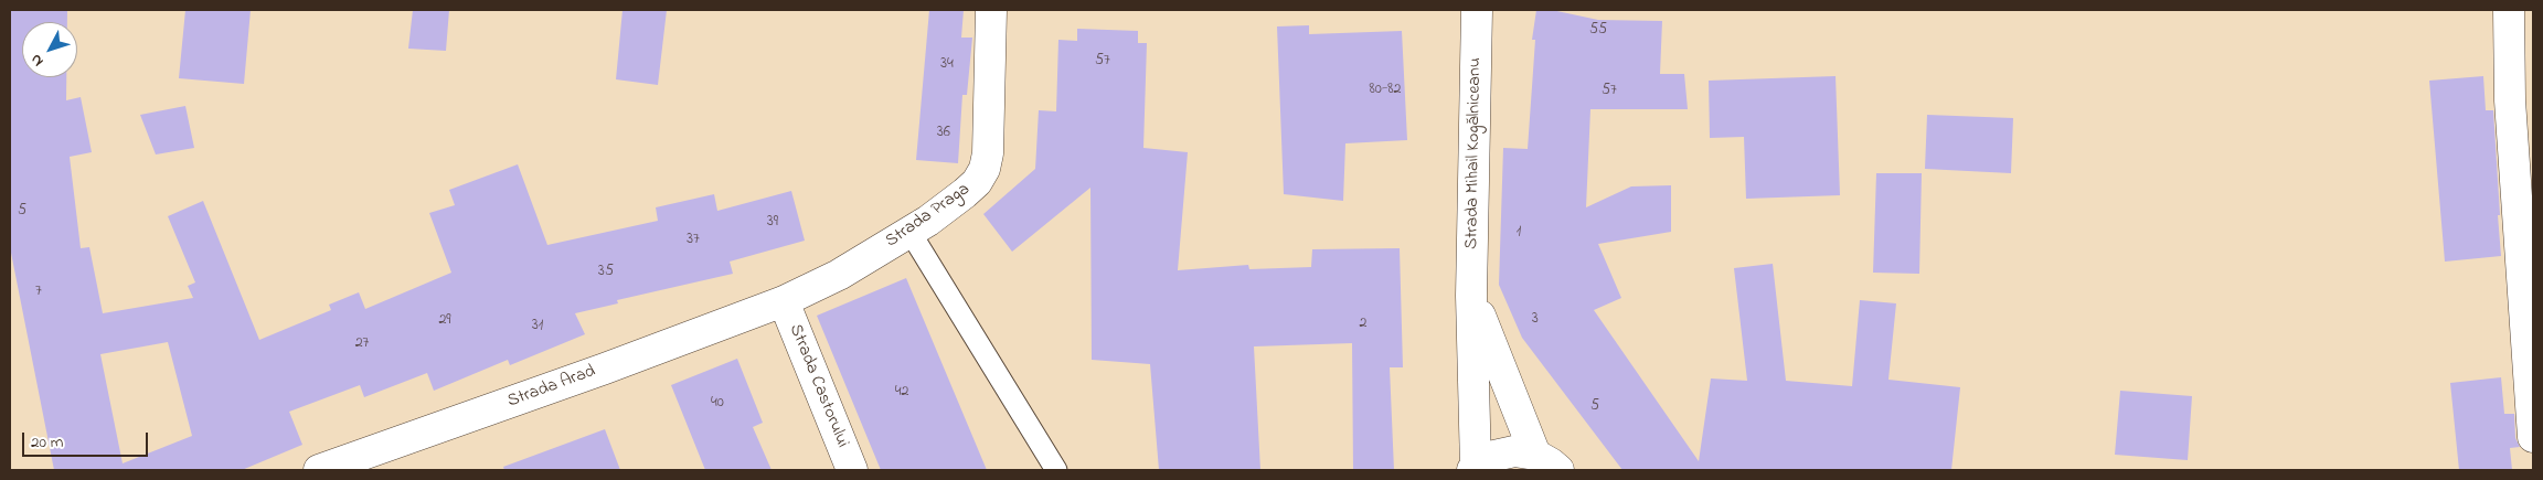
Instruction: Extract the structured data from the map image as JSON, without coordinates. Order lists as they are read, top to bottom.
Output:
{
  "streets": {
    "street": [
      "Strada Mihail Kogălniceanu",
      "Strada Praga",
      "Strada Castorului",
      "Strada Arad"
    ]
  },
  "crossings": [
    ["Strada Praga", "Strada Castorului"],
    ["Strada Praga", "Strada Arad"],
    ["Strada Castorului", "Strada Arad"]
  ],
  "house_numbers": [
    "55",
    "57",
    "34",
    "80-82",
    "57",
    "36",
    "5",
    "39",
    "1",
    "37",
    "35",
    "7",
    "3",
    "29",
    "2",
    "31",
    "27",
    "42",
    "40",
    "5"
  ],
  "scale_bar": "20 m",
  "north": "bottom left"
}
